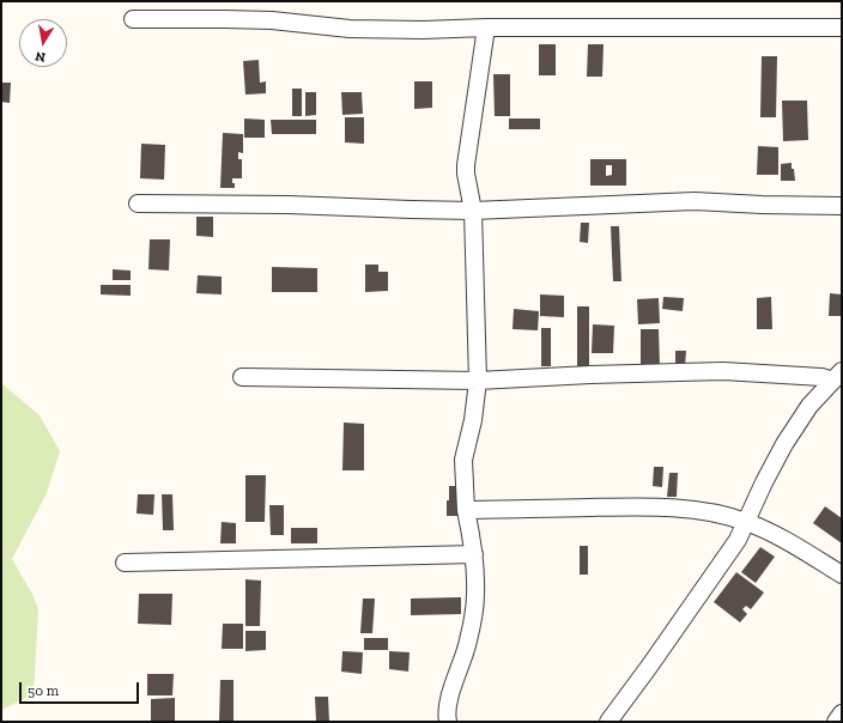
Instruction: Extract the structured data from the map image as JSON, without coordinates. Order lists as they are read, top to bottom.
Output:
{
  "scale_bar": "50 m",
  "north": "bottom"
}
